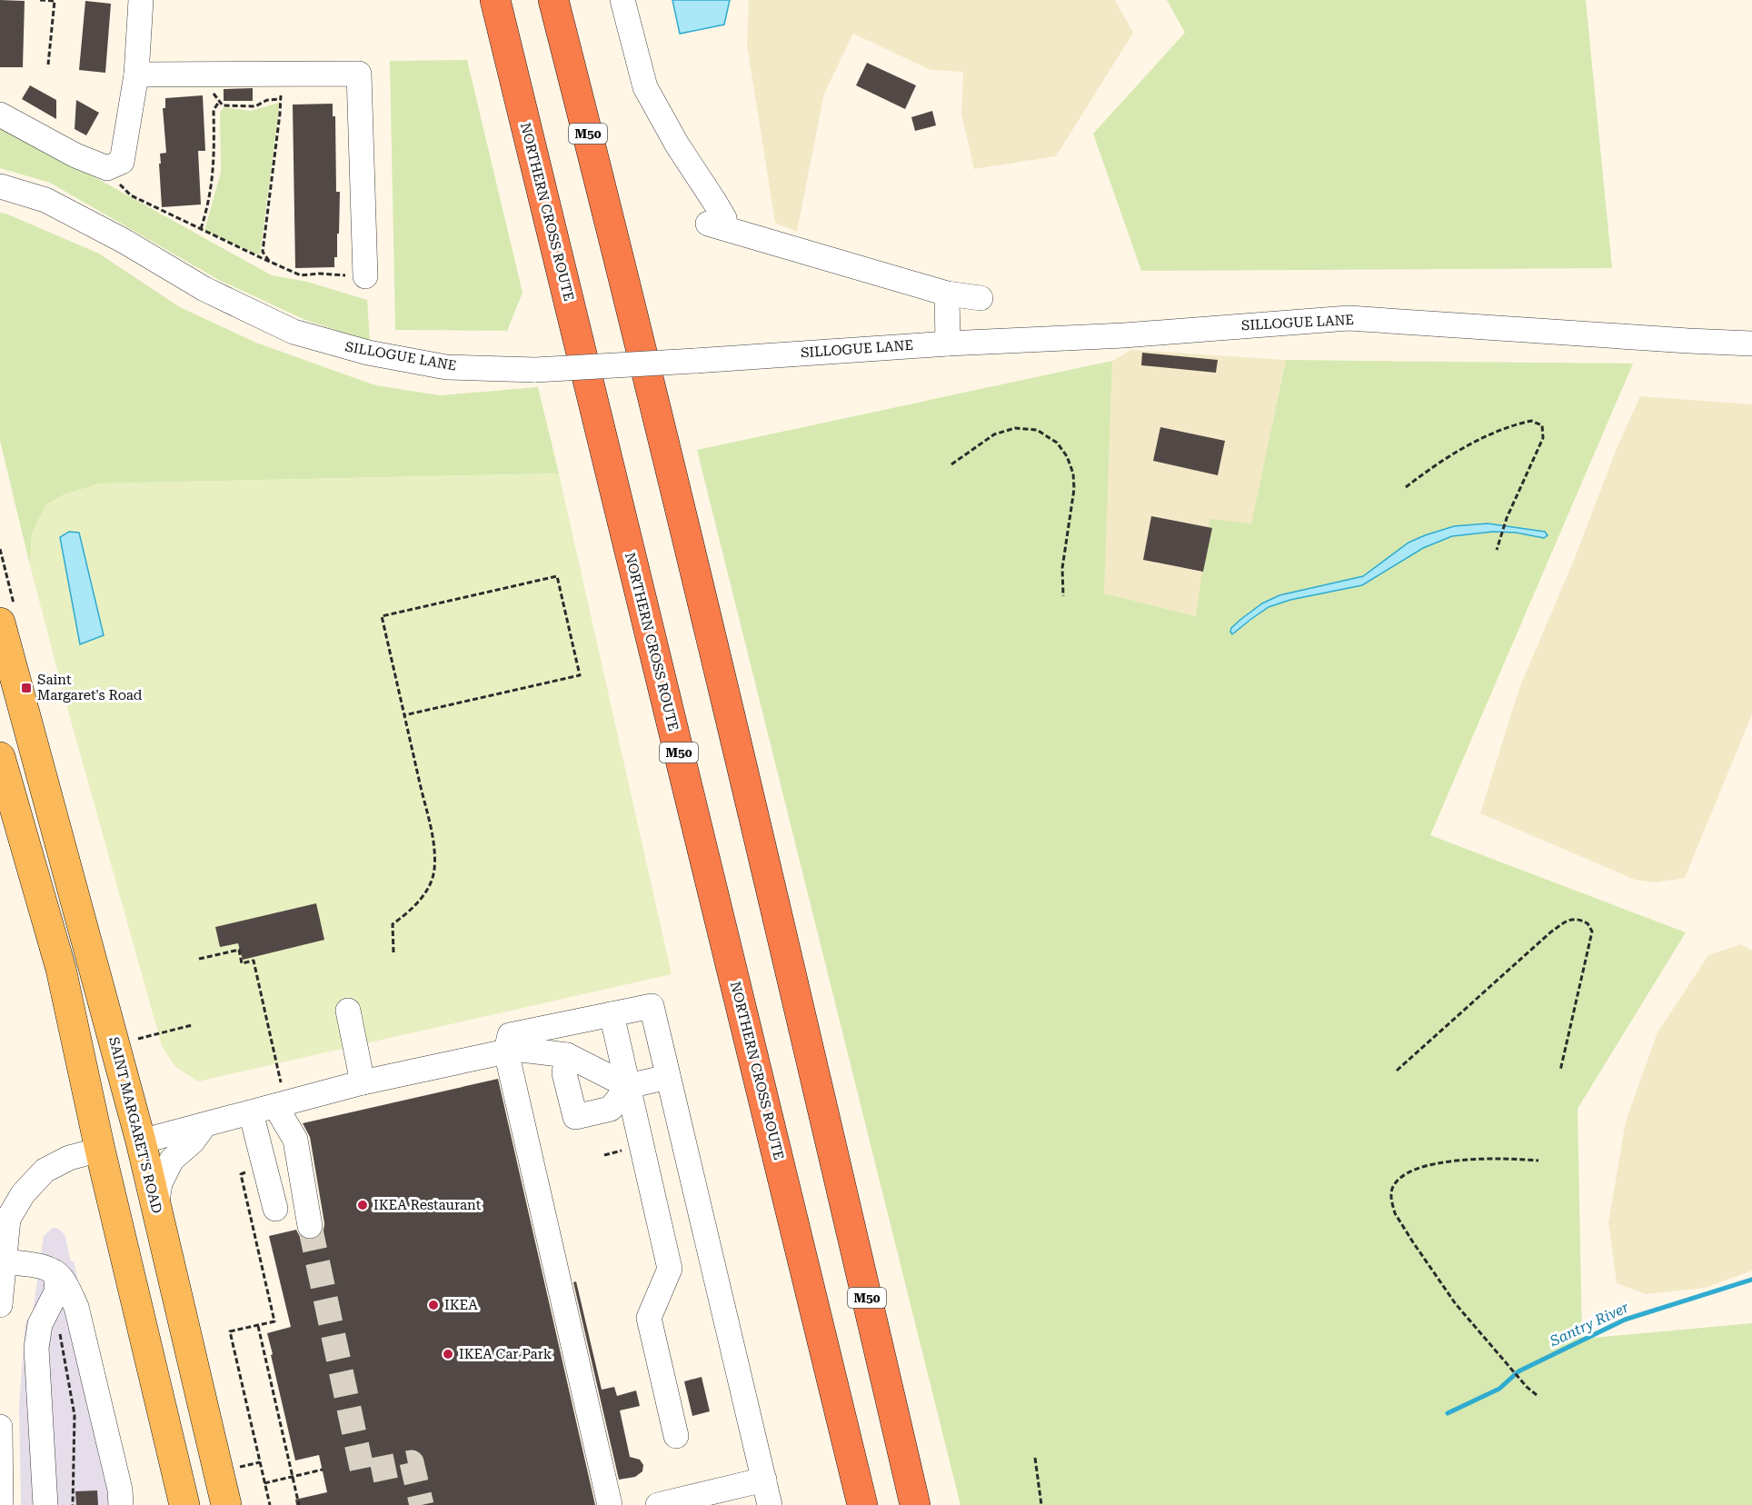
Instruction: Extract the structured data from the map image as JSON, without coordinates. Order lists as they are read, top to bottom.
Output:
{
  "streets": {
    "highway": ["M50", "NORTHERN CROSS ROUTE"],
    "main road": ["SAINT MARGARET'S ROAD"],
    "street": ["SILLOGUE LANE"]
  },
  "water": ["Santry River"],
  "places": {
    "transit": ["Saint Margaret's Road"],
    "other": ["IKEA Restaurant", "IKEA", "IKEA Car Park"]
  }
}
